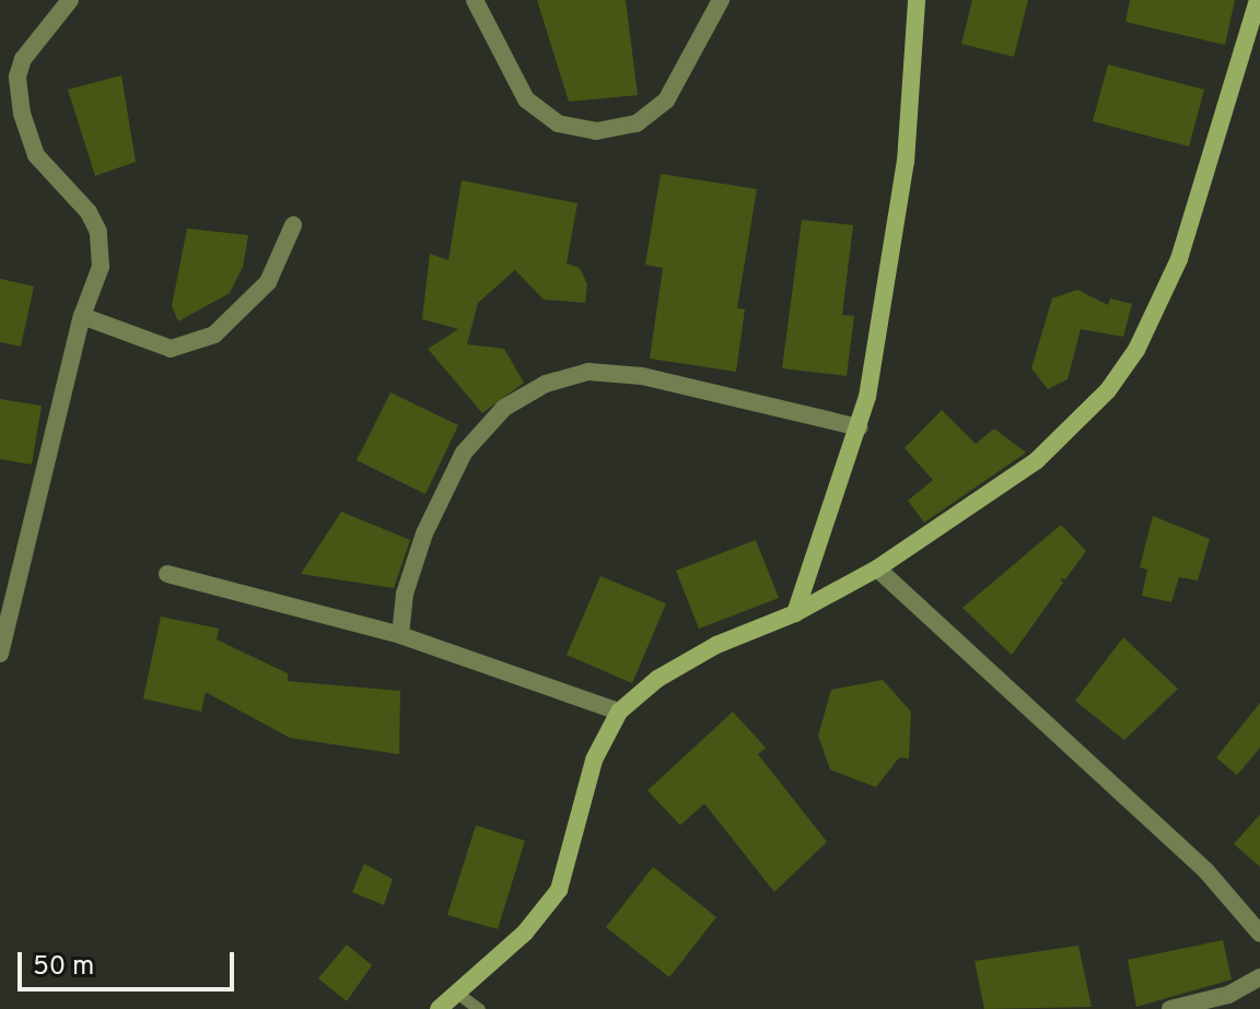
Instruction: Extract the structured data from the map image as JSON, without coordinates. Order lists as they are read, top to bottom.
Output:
{
  "scale_bar": "50 m"
}
